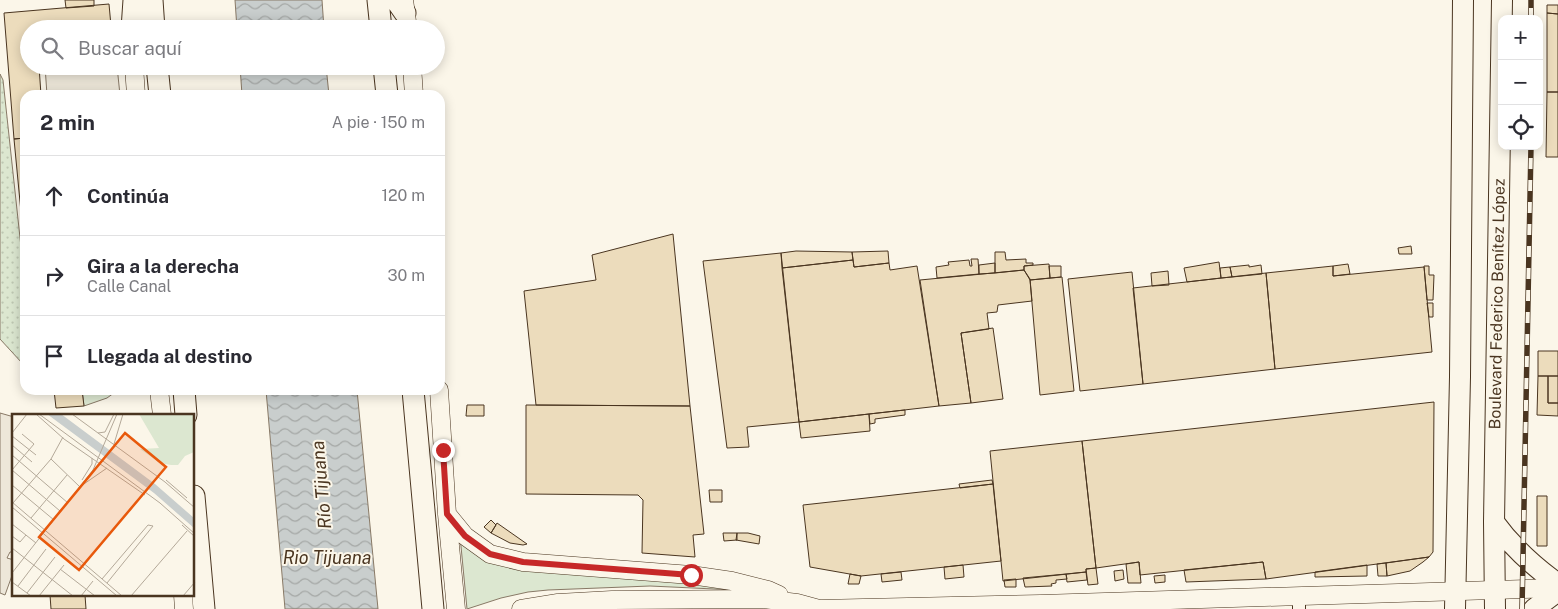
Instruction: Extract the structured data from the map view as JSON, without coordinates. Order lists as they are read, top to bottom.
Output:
{
  "streets": {
    "main road": ["Boulevard Federico Benítez López"]
  },
  "water": ["Río Tijuana", "Rio Tijuana"],
  "page": {
    "map_buttons": ["+", "−"],
    "search": "Buscar aquí",
    "heading": ["2 min", "A pie · 150 m"],
    "list": [
      ["Continúa", "120 m"],
      ["Gira a la derecha", "Calle Canal", "30 m"],
      "Llegada al destino"
    ]
  }
}
